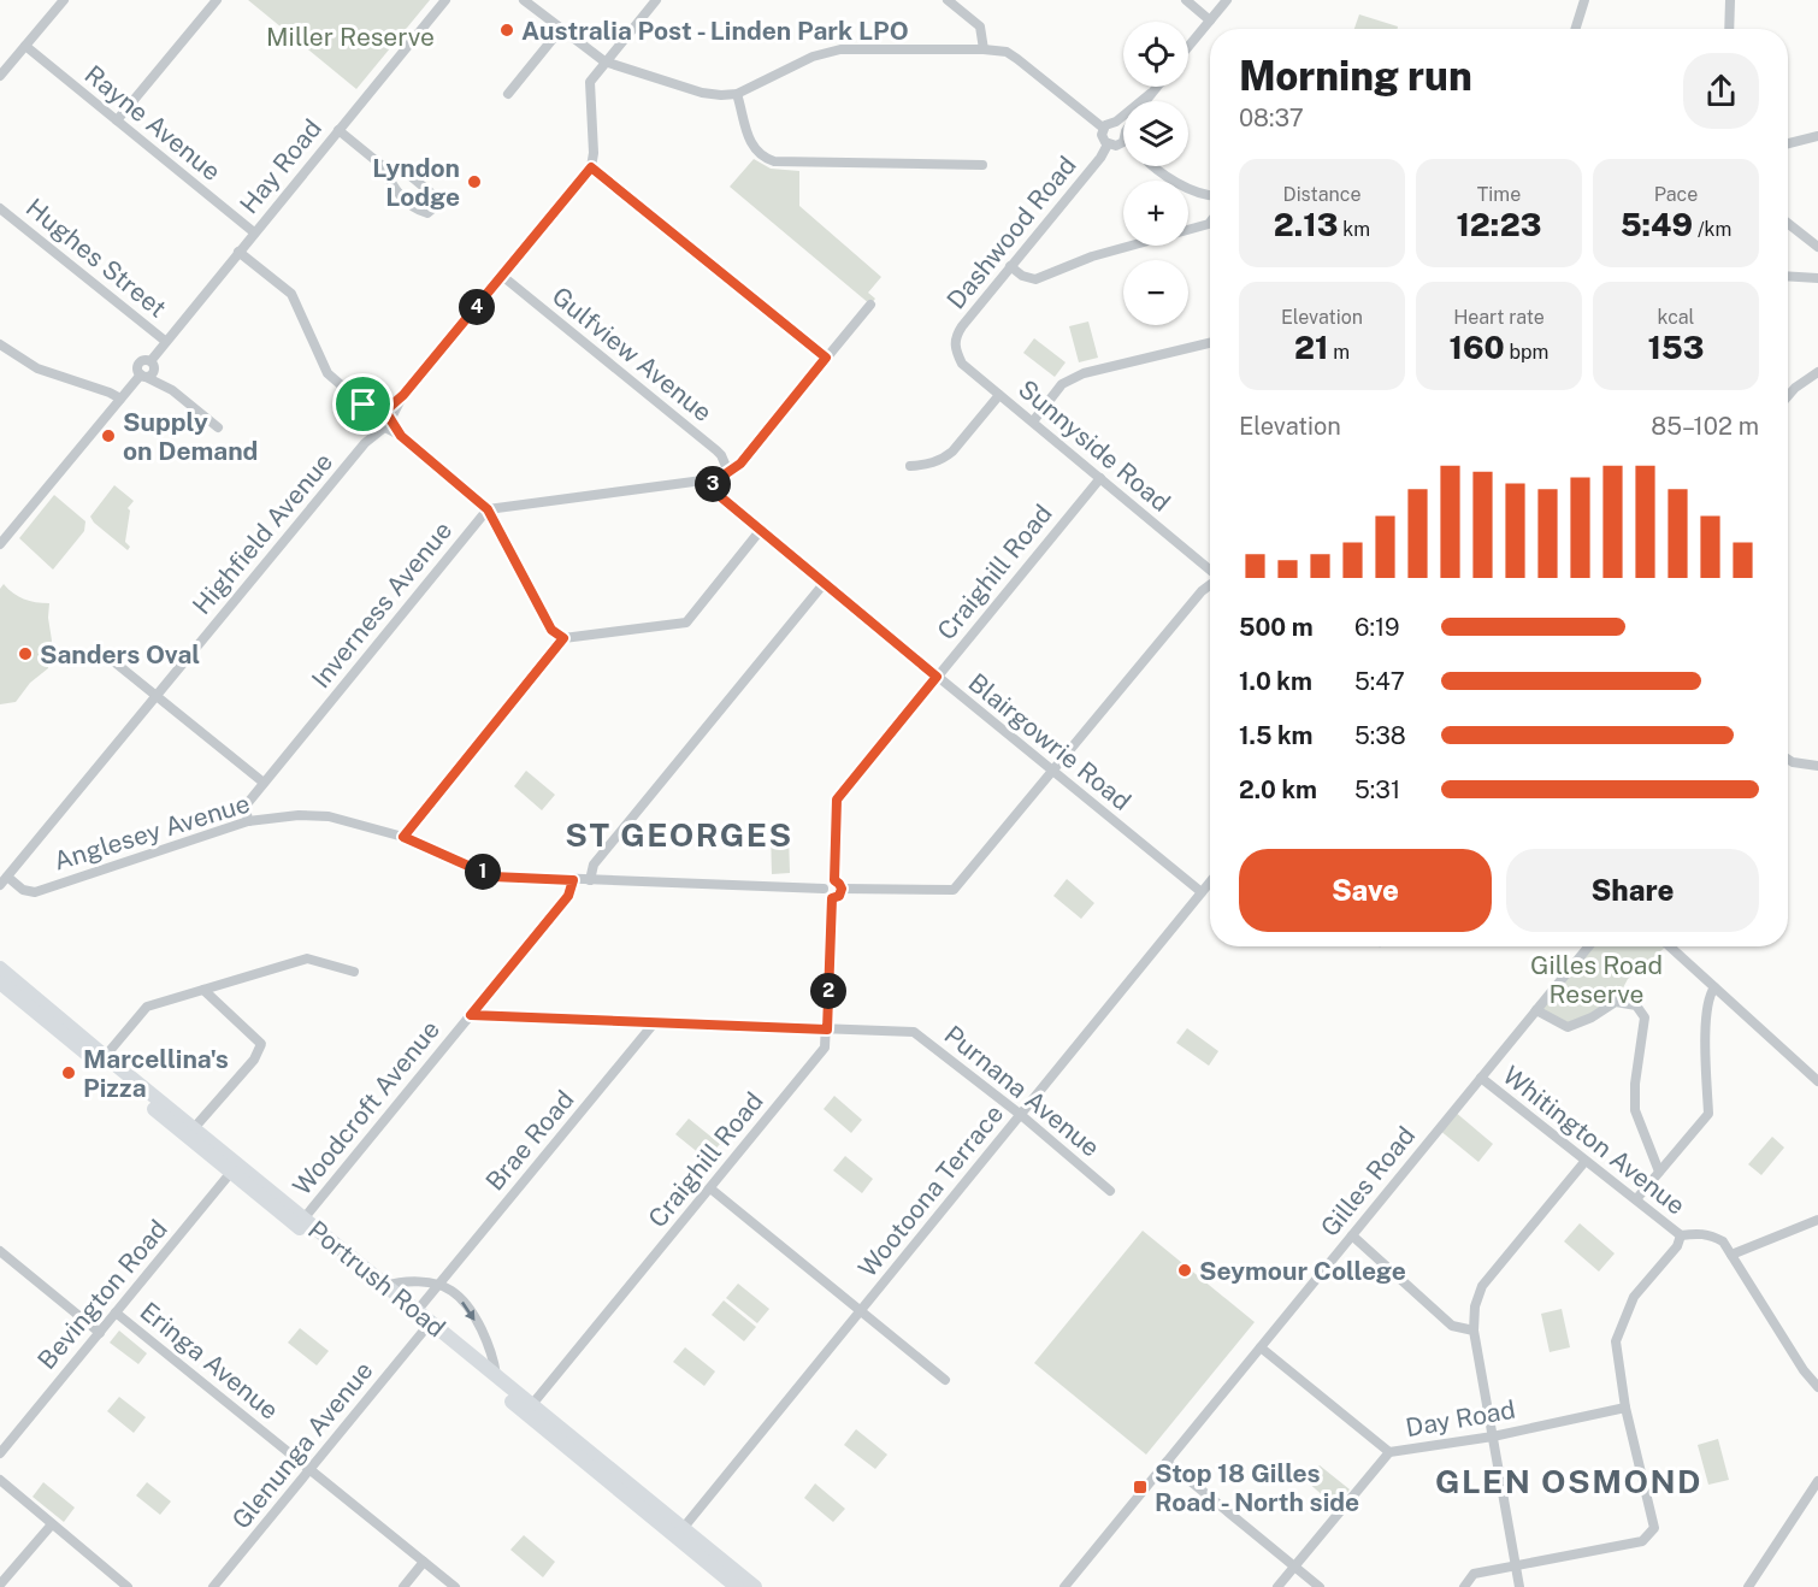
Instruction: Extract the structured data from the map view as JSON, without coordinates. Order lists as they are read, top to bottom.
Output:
{
  "streets": {
    "highway": ["Portrush Road"],
    "street": [
      "Rayne Avenue",
      "Hay Road",
      "Dashwood Road",
      "Hughes Street",
      "Gulfview Avenue",
      "Sunnyside Road",
      "Highfield Avenue",
      "Craighill Road",
      "Inverness Avenue",
      "Blairgowrie Road",
      "Anglesey Avenue",
      "Purnana Avenue",
      "Woodcroft Avenue",
      "Brae Road",
      "Whitington Avenue",
      "Gilles Road",
      "Wootoona Terrace",
      "Bevington Road",
      "Eringa Avenue",
      "Day Road",
      "Glenunga Avenue"
    ]
  },
  "crossings": [
    ["Rayne Avenue", "Hay Road"],
    ["Hay Road", "Hughes Street"],
    ["Dashwood Road", "Sunnyside Road"],
    ["Gulfview Avenue", "Highfield Avenue"],
    ["Sunnyside Road", "Craighill Road"],
    ["Highfield Avenue", "Anglesey Avenue"],
    ["Craighill Road", "Blairgowrie Road"],
    ["Craighill Road", "Anglesey Avenue"],
    ["Craighill Road", "Purnana Avenue"],
    ["Craighill Road", "Portrush Road"],
    ["Inverness Avenue", "Anglesey Avenue"],
    ["Blairgowrie Road", "Wootoona Terrace"],
    ["Anglesey Avenue", "Woodcroft Avenue"],
    ["Purnana Avenue", "Woodcroft Avenue"],
    ["Purnana Avenue", "Brae Road"],
    ["Purnana Avenue", "Wootoona Terrace"],
    ["Woodcroft Avenue", "Portrush Road"],
    ["Brae Road", "Portrush Road"],
    ["Whitington Avenue", "Gilles Road"],
    ["Wootoona Terrace", "Portrush Road"],
    ["Portrush Road", "Bevington Road"],
    ["Portrush Road", "Glenunga Avenue"],
    ["Bevington Road", "Eringa Avenue"],
    ["Eringa Avenue", "Glenunga Avenue"]
  ],
  "districts": ["ST GEORGES", "GLEN OSMOND"],
  "parks": ["Miller Reserve", "Gilles Road Reserve"],
  "places": {
    "other": [
      "Australia Post - Linden Park LPO",
      "Lyndon Lodge",
      "Supply on Demand",
      "Sanders Oval",
      "Marcellina's Pizza",
      "Seymour College"
    ],
    "transit": ["Stop 18 Gilles Road - North side"]
  },
  "page": {
    "map_buttons": ["+", "−"],
    "heading": ["Morning run", "08:37"],
    "stats": [
      ["Distance", "2.13 km"],
      ["Time", "12:23"],
      ["Pace", "5:49 /km"],
      ["Elevation", "21 m"],
      ["Heart rate", "160 bpm"],
      ["kcal", "153"]
    ],
    "pins": [
      "4",
      "3",
      "1",
      "2"
    ],
    "chart": ["Elevation", "85–102 m"],
    "list": [
      {
        "name": "500 m",
        "note": "6:19"
      },
      {
        "name": "1.0 km",
        "note": "5:47"
      },
      {
        "name": "1.5 km",
        "note": "5:38"
      },
      {
        "name": "2.0 km",
        "note": "5:31"
      }
    ],
    "buttons": ["Save", "Share"]
  }
}
